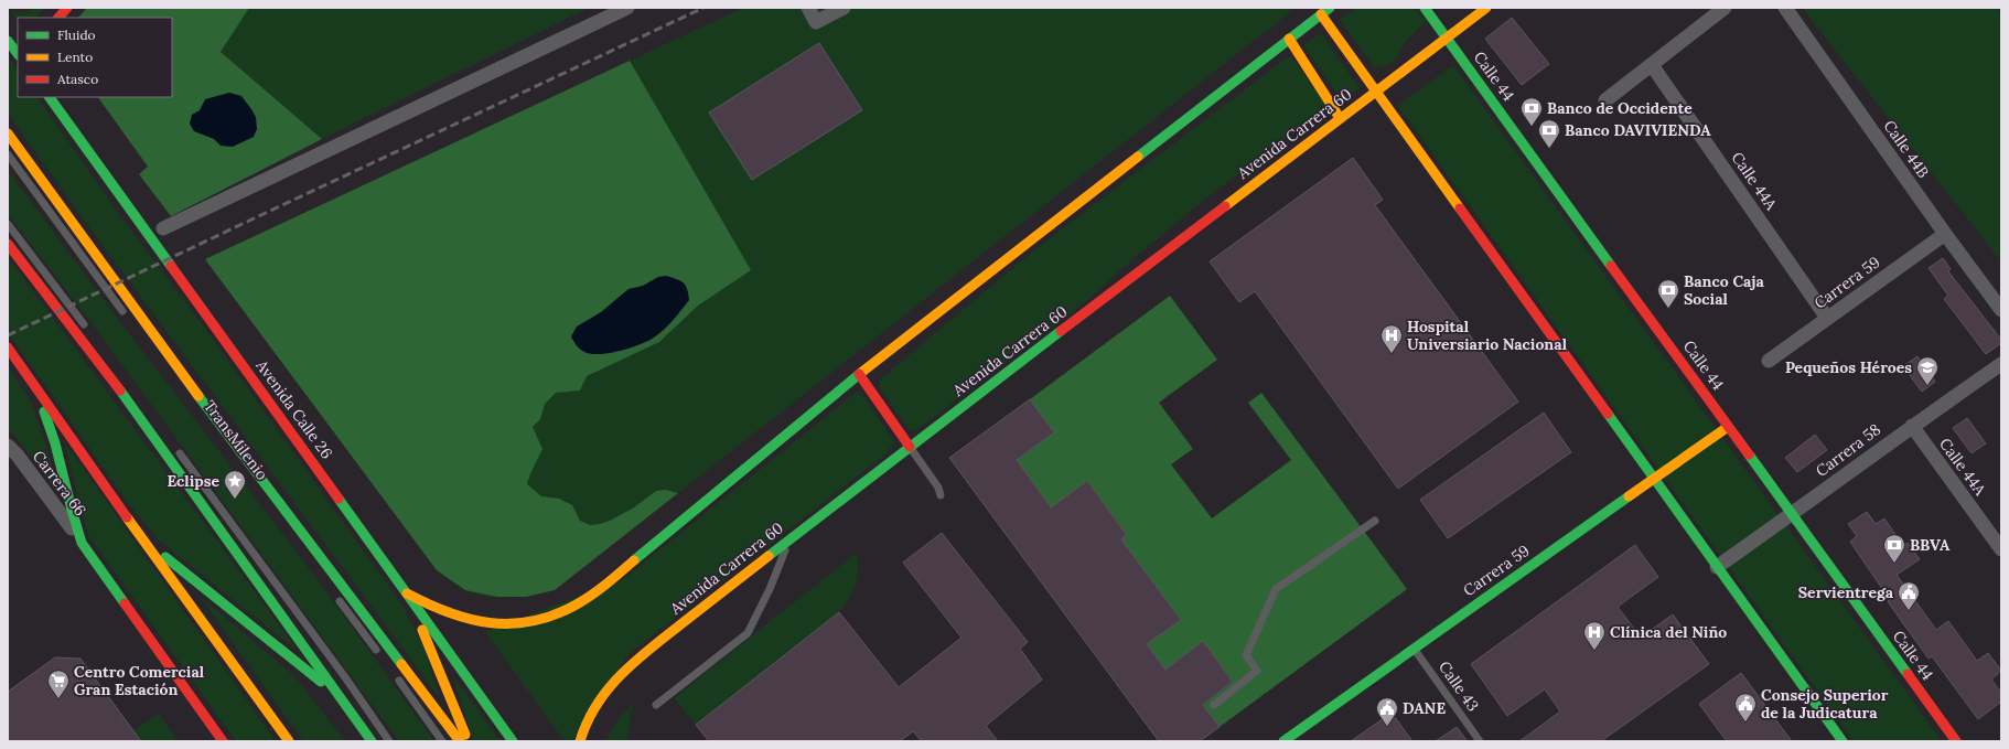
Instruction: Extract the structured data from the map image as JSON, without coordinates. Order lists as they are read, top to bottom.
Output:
{
  "streets": {
    "main road": [
      "Calle 44",
      "Avenida Carrera 60",
      "Carrera 59",
      "Avenida Calle 26"
    ],
    "street": [
      "Calle 44B",
      "Calle 44A",
      "Carrera 58",
      "Carrera 66"
    ],
    "lane": ["Calle 43"]
  },
  "crossings": [
    ["Calle 44", "Avenida Carrera 60"],
    ["Calle 44", "Carrera 59"],
    ["Calle 44", "Carrera 58"],
    ["Calle 44B", "Carrera 59"],
    ["Calle 44A", "Carrera 59"],
    ["Calle 44A", "Carrera 58"],
    ["Carrera 59", "Calle 43"]
  ],
  "places": {
    "bank": [
      "Banco de Occidente",
      "Banco DAVIVIENDA",
      "Banco Caja Social",
      "BBVA"
    ],
    "hospital": ["Hospital Universiario Nacional", "Clínica del Niño"],
    "school or university": ["Pequeños Héroes"],
    "place": ["Eclipse"],
    "public building": ["Servientrega", "Consejo Superior de la Judicatura", "DANE"],
    "supermarket": ["Centro Comercial Gran Estación"]
  },
  "legend": ["Fluido", "Lento", "Atasco"]
}
